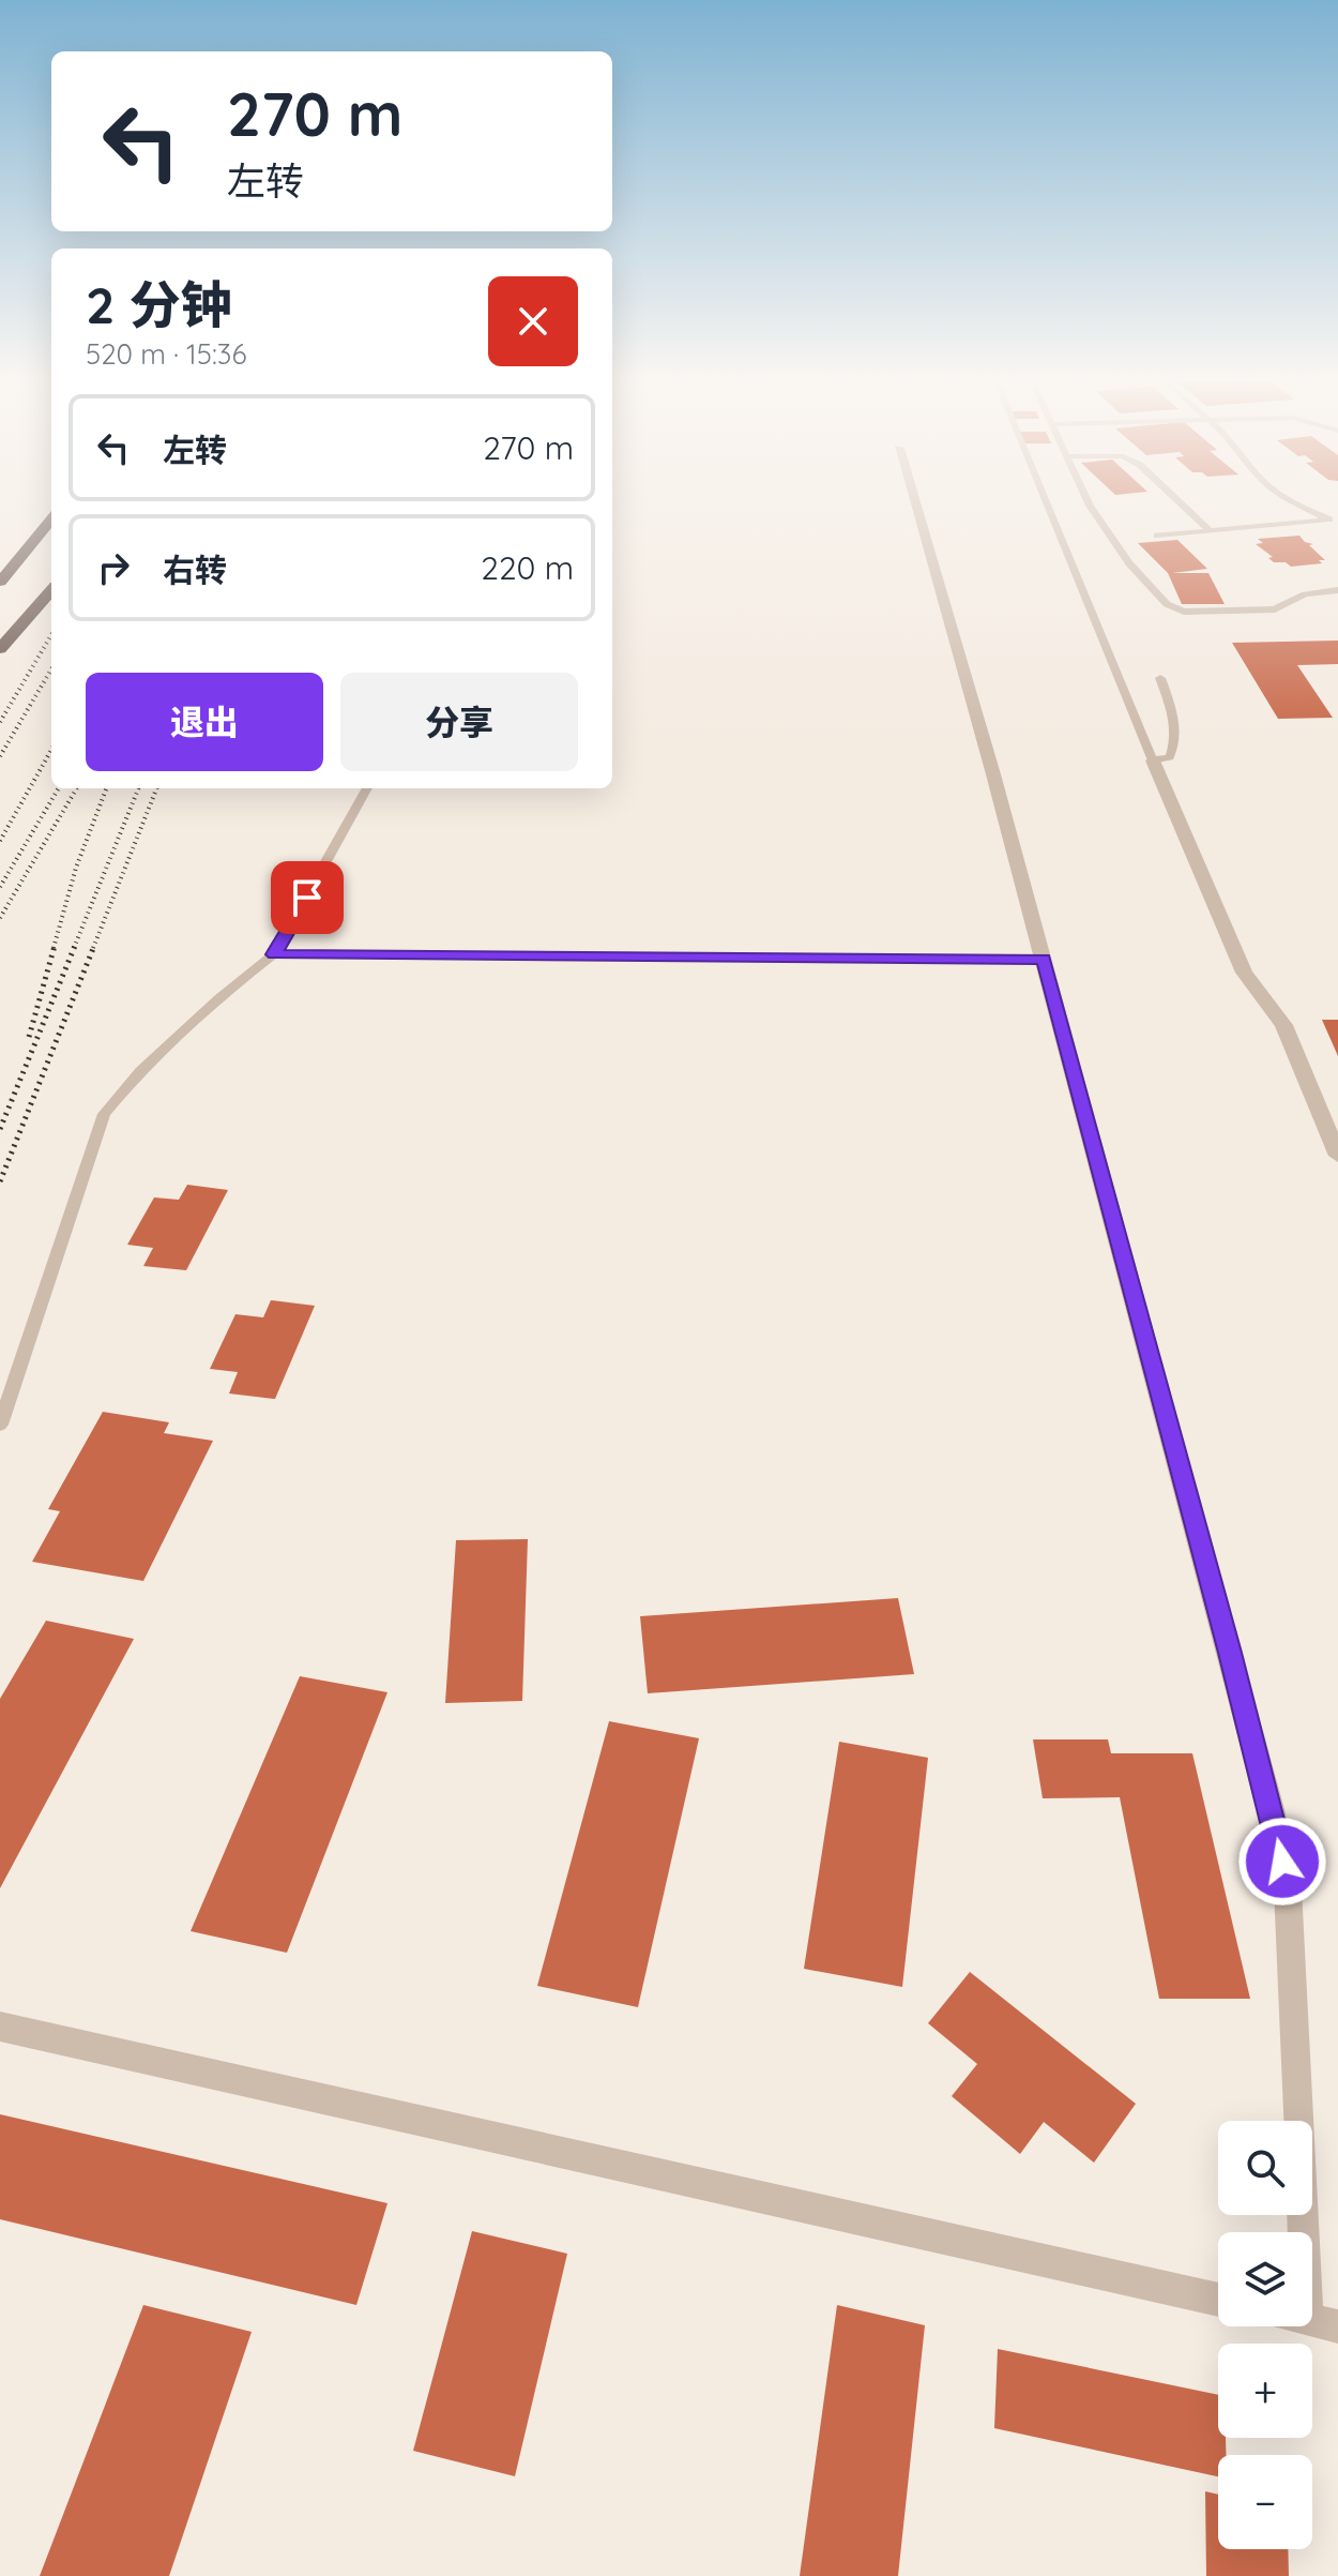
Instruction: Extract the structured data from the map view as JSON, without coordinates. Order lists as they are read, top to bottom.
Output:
{
  "page": {
    "turn": ["270 m", "左转"],
    "heading": ["2 分钟", "520 m · 15:36"],
    "list": [
      {
        "name": "左转",
        "value": "270 m"
      },
      {
        "name": "右转",
        "value": "220 m"
      }
    ],
    "buttons": ["退出", "分享"],
    "map_buttons": ["+", "−"]
  }
}
